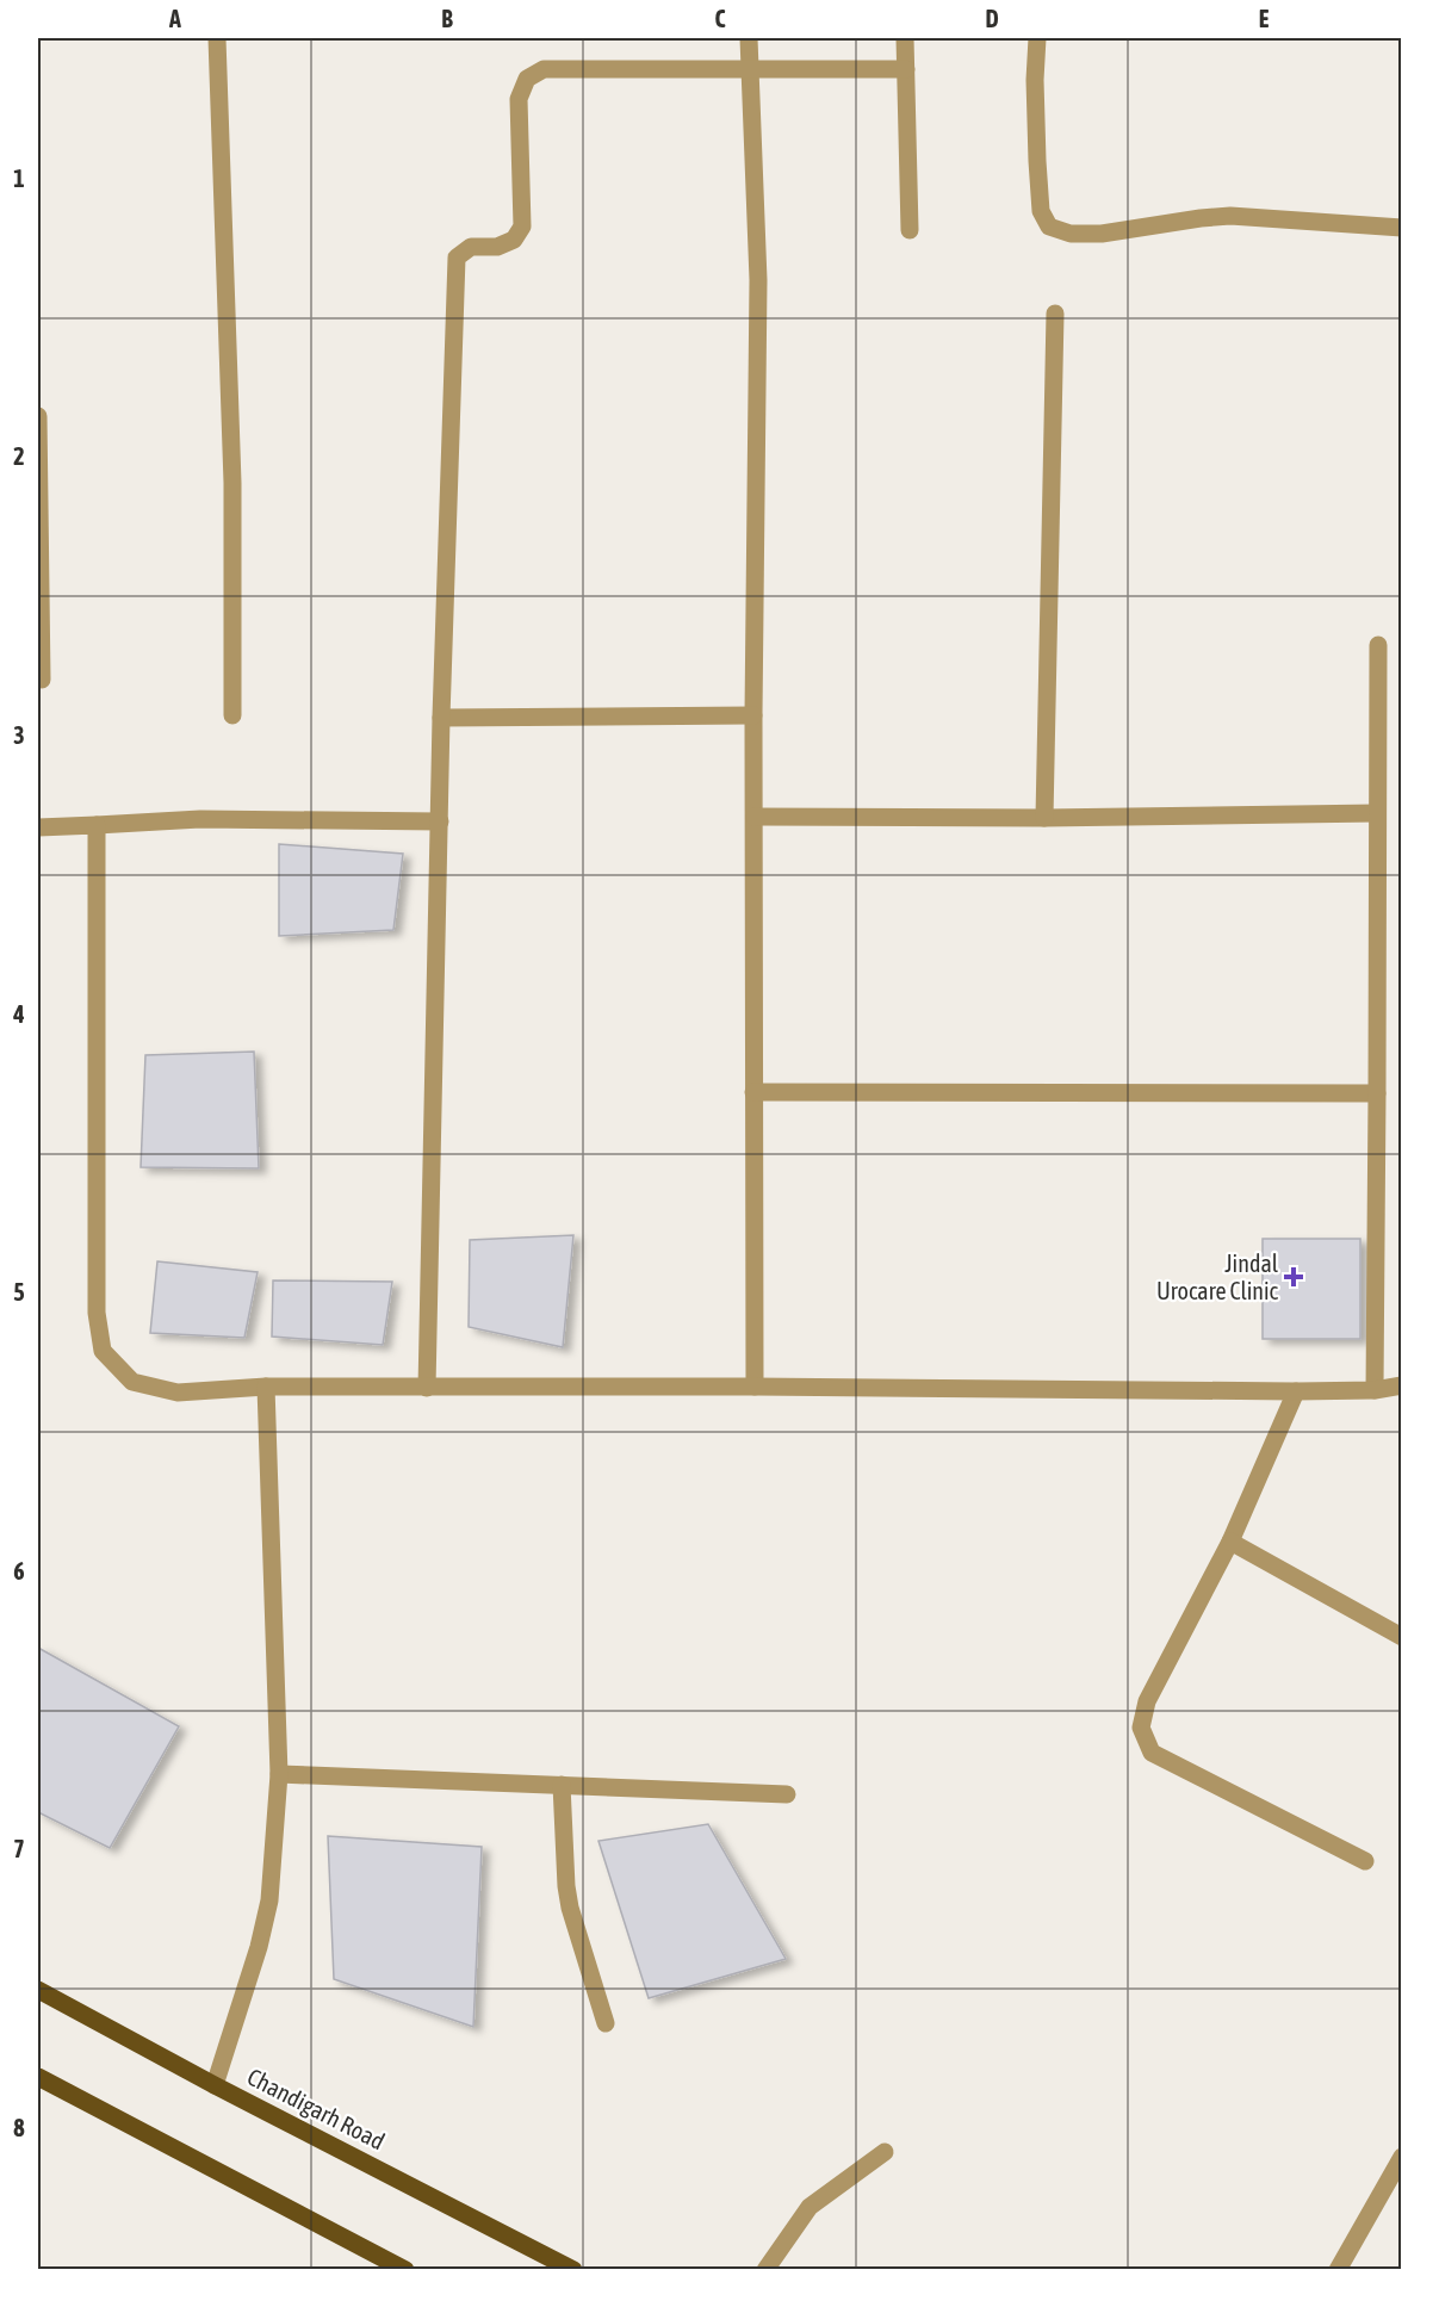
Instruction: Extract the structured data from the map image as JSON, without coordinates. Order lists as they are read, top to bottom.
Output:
{
  "streets": {
    "main road": ["Chandigarh Road"]
  },
  "places": {
    "health": ["Jindal Urocare Clinic"]
  },
  "grid": {
    "columns": [
      "A",
      "B",
      "C",
      "D",
      "E"
    ],
    "rows": [
      "1",
      "2",
      "3",
      "4",
      "5",
      "6",
      "7",
      "8"
    ]
  }
}
